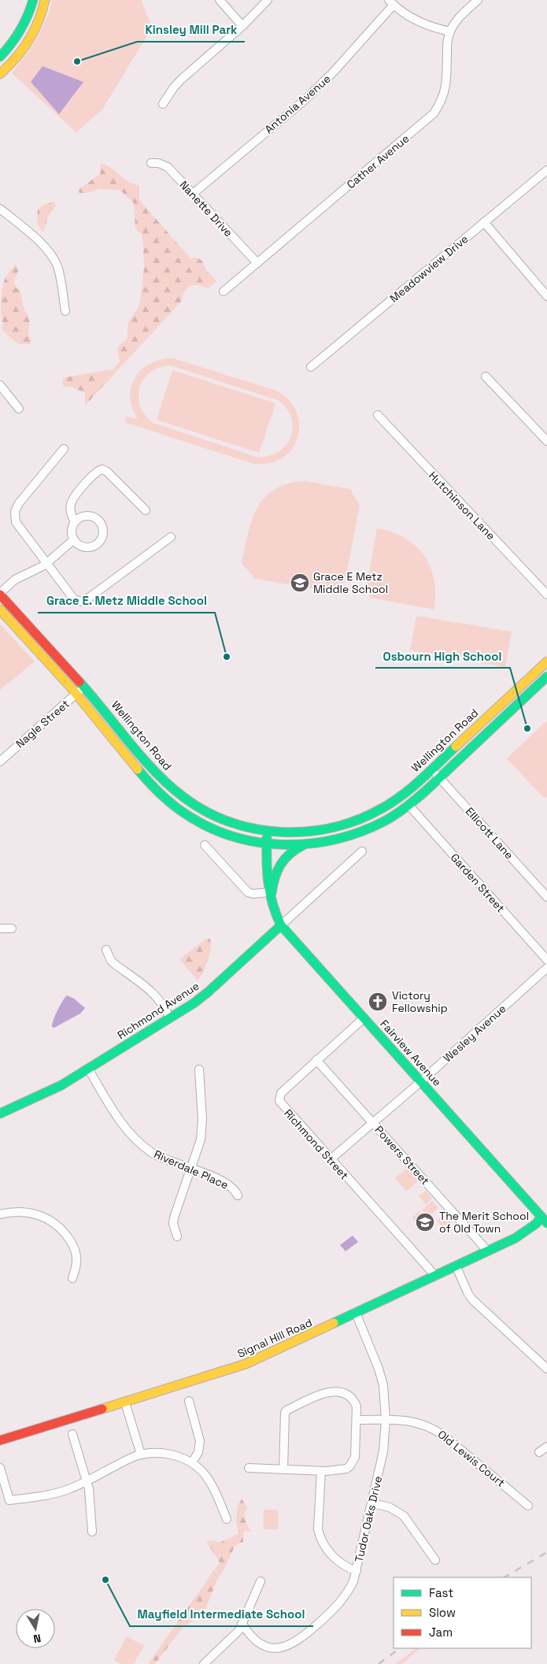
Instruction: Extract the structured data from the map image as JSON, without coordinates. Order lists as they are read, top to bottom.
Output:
{
  "streets": {
    "main road": [
      "Wellington Road",
      "Richmond Avenue",
      "Fairview Avenue",
      "Signal Hill Road"
    ],
    "street": [
      "Antonia Avenue",
      "Cather Avenue",
      "Nanette Drive",
      "Meadowview Drive",
      "Hutchinson Lane",
      "Nagle Street",
      "Ellicott Lane",
      "Garden Street",
      "Wesley Avenue",
      "Richmond Street",
      "Powers Street",
      "Riverdale Place",
      "Old Lewis Court",
      "Tudor Oaks Drive"
    ]
  },
  "crossings": [
    ["Antonia Avenue", "Nanette Drive"],
    ["Cather Avenue", "Nanette Drive"],
    ["Nagle Street", "Wellington Road"],
    ["Wellington Road", "Ellicott Lane"],
    ["Wellington Road", "Fairview Avenue"],
    ["Richmond Avenue", "Fairview Avenue"],
    ["Richmond Avenue", "Riverdale Place"],
    ["Wesley Avenue", "Fairview Avenue"],
    ["Wesley Avenue", "Richmond Street"],
    ["Wesley Avenue", "Powers Street"],
    ["Fairview Avenue", "Richmond Street"],
    ["Fairview Avenue", "Signal Hill Road"],
    ["Richmond Street", "Powers Street"],
    ["Richmond Street", "Signal Hill Road"],
    ["Powers Street", "Signal Hill Road"],
    ["Signal Hill Road", "Tudor Oaks Drive"],
    ["Old Lewis Court", "Tudor Oaks Drive"]
  ],
  "places": {
    "other": [
      "Kinsley Mill Park",
      "Grace E. Metz Middle School",
      "Osbourn High School",
      "Mayfield Intermediate School"
    ],
    "school or university": ["Grace E Metz Middle School", "The Merit School of Old Town"],
    "church": ["Victory Fellowship"]
  },
  "legend": ["Fast", "Slow", "Jam"],
  "north": "bottom"
}
